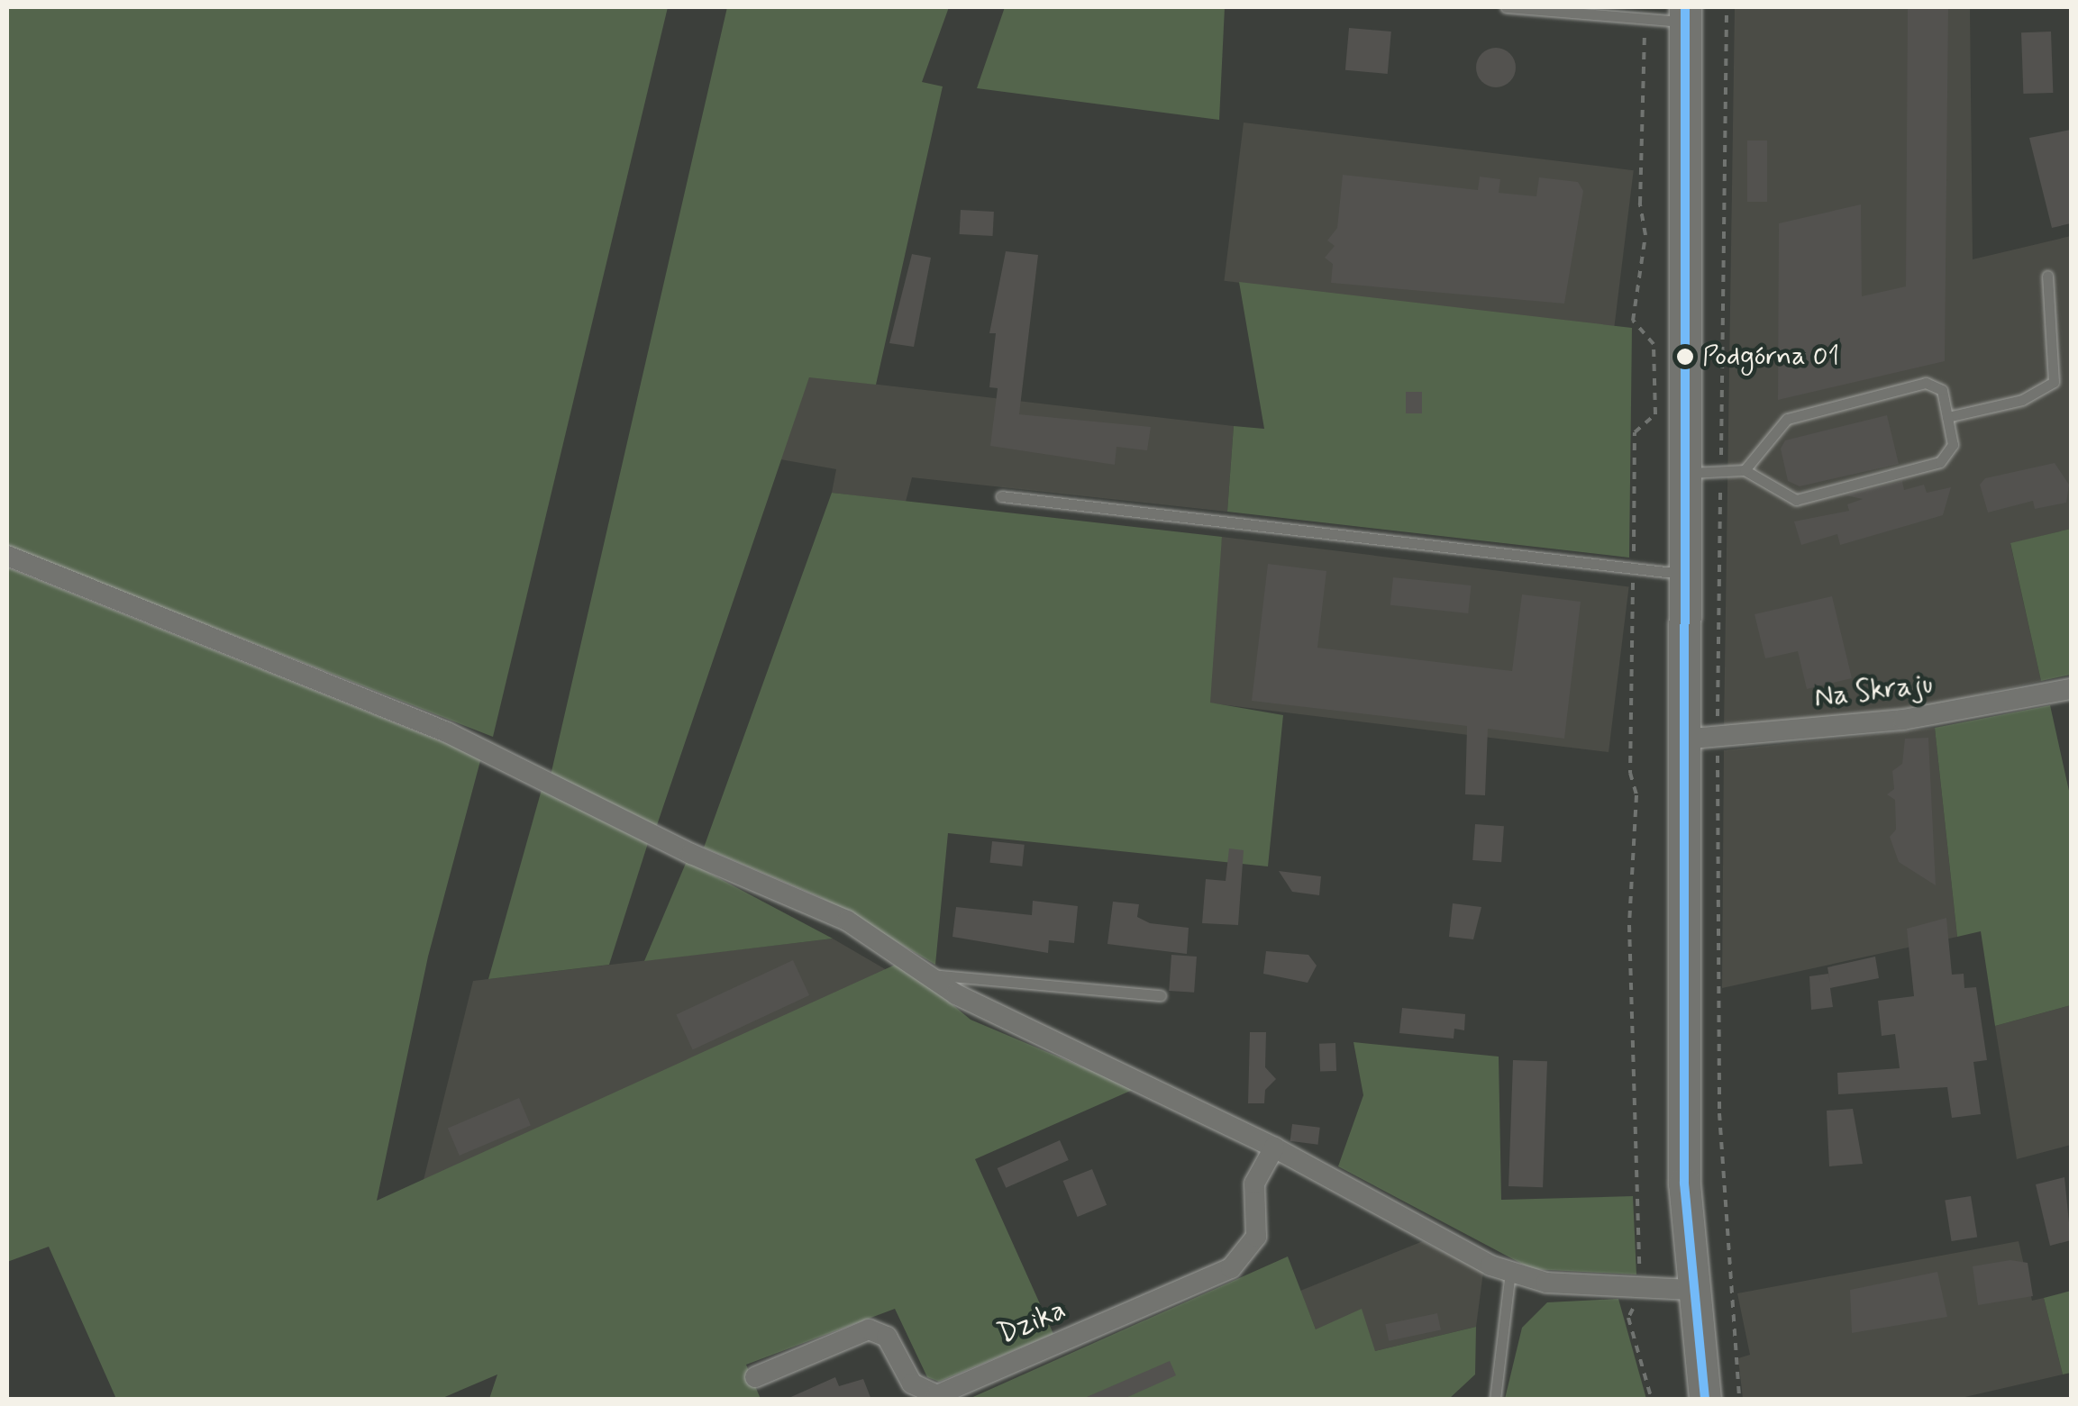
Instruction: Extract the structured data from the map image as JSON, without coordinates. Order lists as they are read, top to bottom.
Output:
{
  "streets": {
    "street": ["Na Skraju", "Dzika"]
  },
  "places": ["Podgórna 01"]
}
